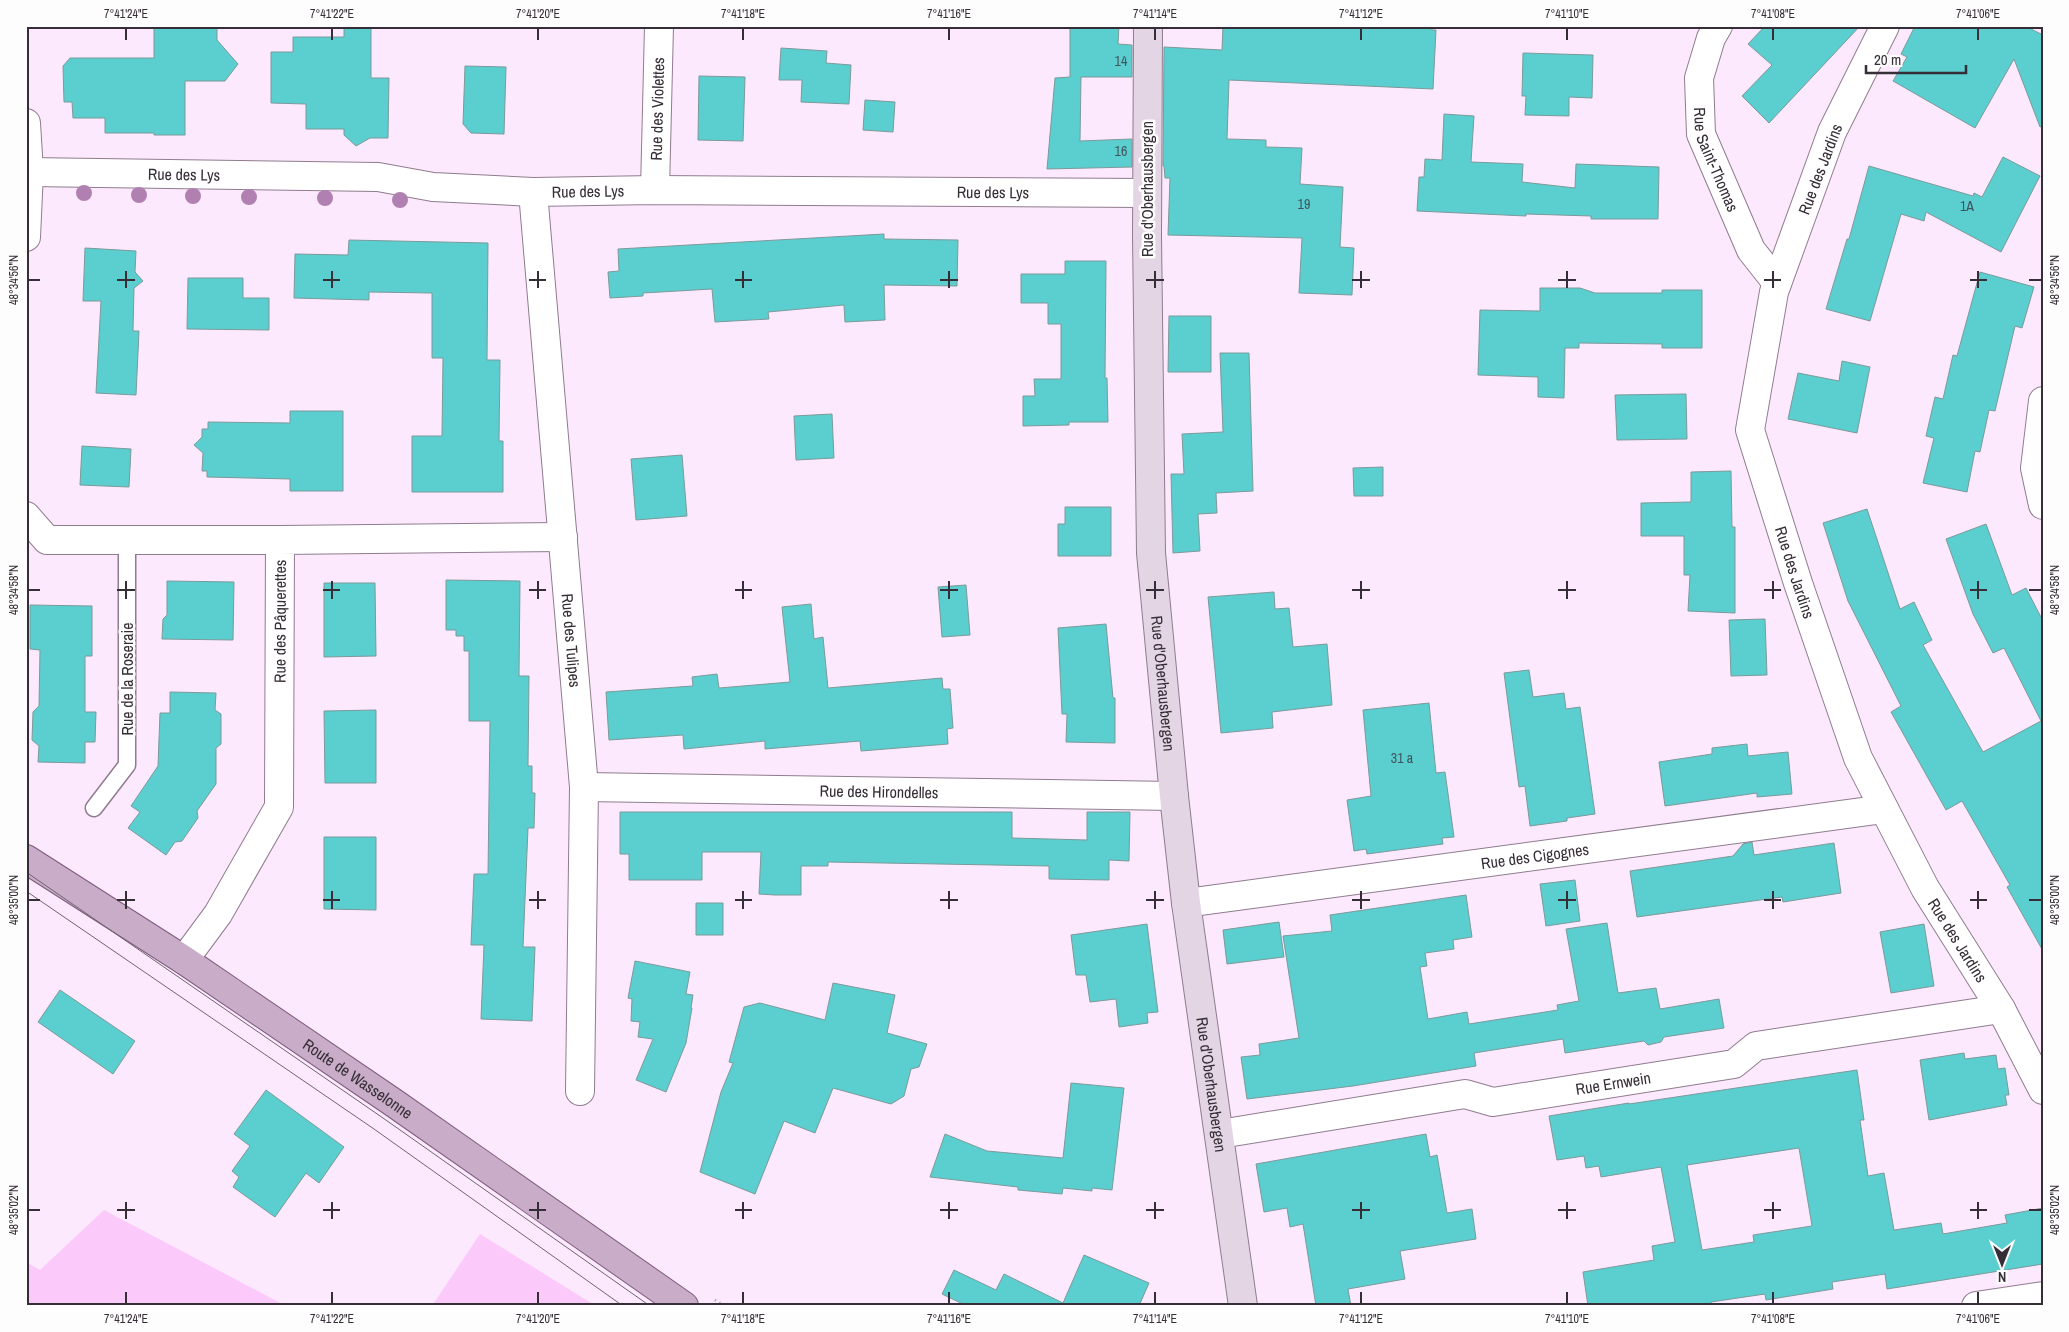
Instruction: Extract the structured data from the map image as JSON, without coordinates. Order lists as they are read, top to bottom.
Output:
{
  "streets": {
    "main road": ["Route de Wasselonne"],
    "street": [
      "Rue des Violettes",
      "Rue Saint-Thomas",
      "Rue des Jardins",
      "Rue des Lys",
      "Rue d'Oberhausbergen",
      "Rue des Pâquerettes",
      "Rue des Tulipes",
      "Rue des Hirondelles",
      "Rue des Cigognes",
      "Rue Ernwein"
    ],
    "lane": ["Rue de la Roseraie"]
  },
  "crossings": [
    ["Rue des Violettes", "Rue des Lys"],
    ["Rue Saint-Thomas", "Rue des Jardins"],
    ["Rue des Jardins", "Rue des Cigognes"],
    ["Rue des Jardins", "Rue Ernwein"],
    ["Rue des Lys", "Rue d'Oberhausbergen"],
    ["Rue des Lys", "Rue des Tulipes"],
    ["Rue d'Oberhausbergen", "Rue des Hirondelles"],
    ["Rue d'Oberhausbergen", "Rue des Cigognes"],
    ["Rue d'Oberhausbergen", "Rue Ernwein"],
    ["Rue des Pâquerettes", "Rue des Tulipes"],
    ["Rue des Pâquerettes", "Route de Wasselonne"],
    ["Rue des Tulipes", "Rue des Hirondelles"]
  ],
  "house_numbers": [
    "14",
    "16",
    "19",
    "1A",
    "31 a"
  ],
  "scale_bar": "20 m",
  "north": "bottom",
  "coordinates": [
    "7°41'24\"E",
    "7°41'22\"E",
    "7°41'20\"E",
    "7°41'18\"E",
    "7°41'16\"E",
    "7°41'14\"E",
    "7°41'12\"E",
    "7°41'10\"E",
    "7°41'08\"E",
    "7°41'06\"E",
    "48°34'56\"N",
    "48°34'58\"N",
    "48°35'00\"N",
    "48°35'02\"N"
  ]
}
